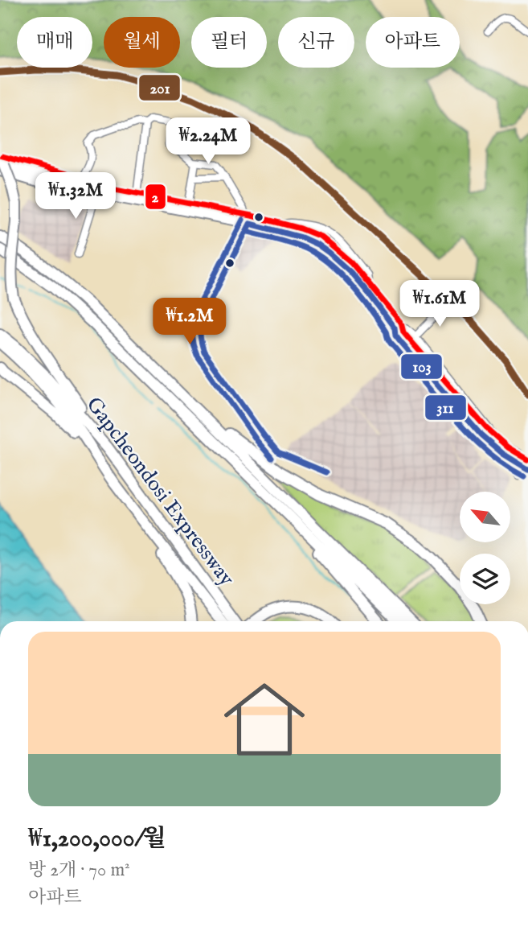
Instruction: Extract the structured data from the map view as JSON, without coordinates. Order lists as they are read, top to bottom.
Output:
{
  "streets": {
    "highway": ["Gapcheondosi Expressway"]
  },
  "lines": [
    "transit line 201",
    "transit line 2",
    "transit line 311",
    "transit line 103"
  ],
  "north": "top left",
  "page": {
    "chip": [
      "매매",
      "월세",
      "필터",
      "신규",
      "아파트"
    ],
    "price": [
      "₩2.24M",
      "₩1.32M",
      "₩1.61M",
      "₩1.2M"
    ],
    "list": [
      {
        "name": "₩1,200,000/월",
        "note": "방 2개 · 70 m² · 아파트"
      }
    ]
  }
}
